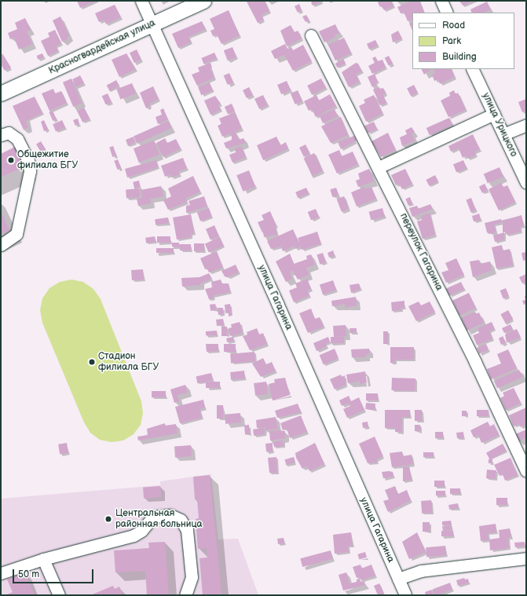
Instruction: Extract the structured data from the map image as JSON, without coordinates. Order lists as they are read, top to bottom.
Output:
{
  "streets": {
    "main road": ["Красногвардейская улица"],
    "street": ["улица Урицкого", "переулок Гагарина", "улица Гагарина"]
  },
  "crossings": [
    ["Красногвардейская улица", "улица Гагарина"]
  ],
  "places": ["Общежитие филиала БГУ", "Стадион филиала БГУ", "Центральная районная больница"],
  "legend": ["Road", "Park", "Building"],
  "scale_bar": "50 m"
}
